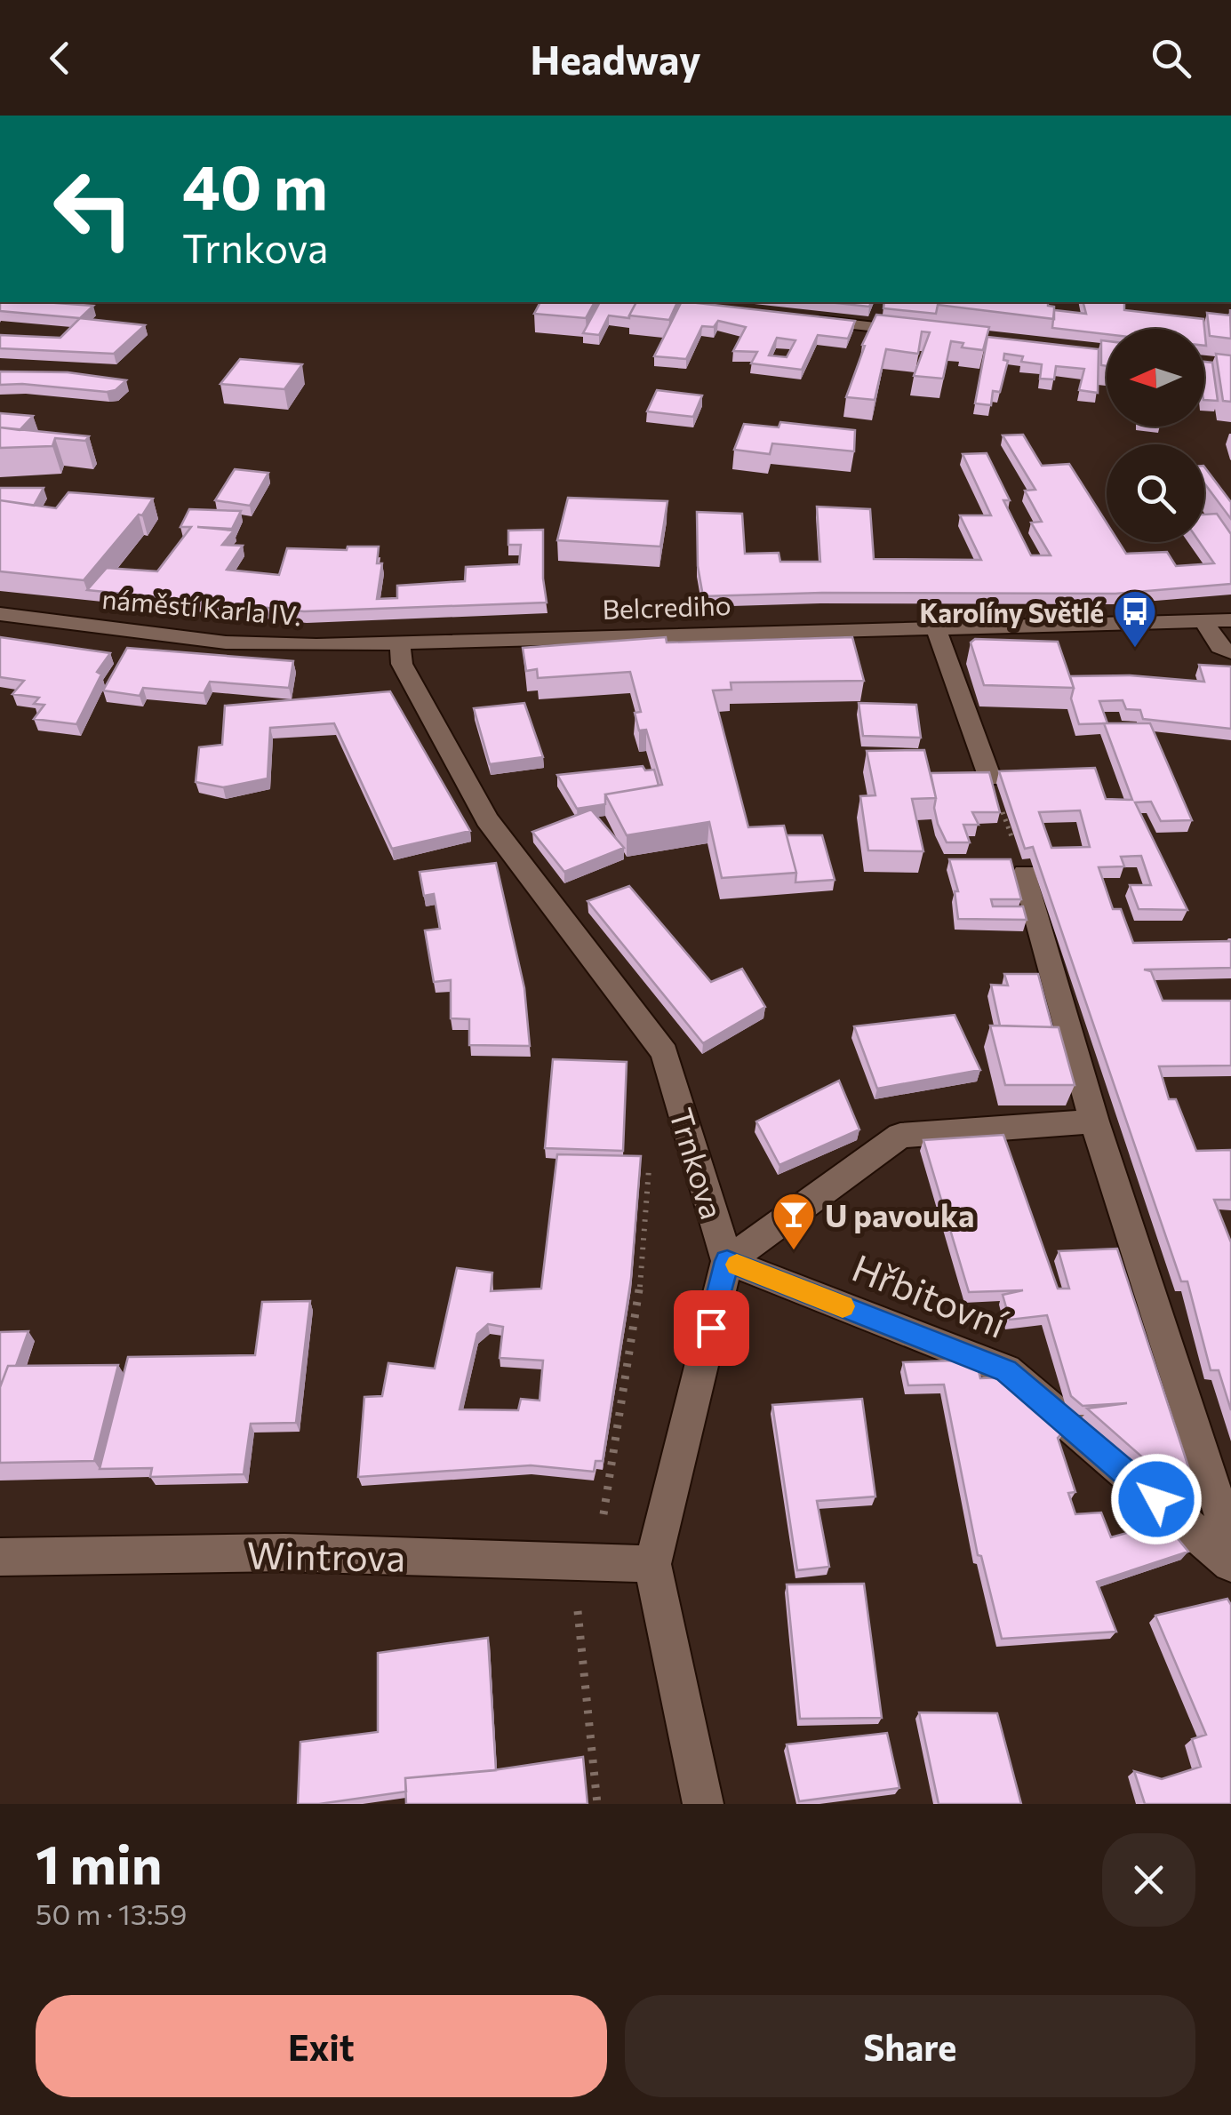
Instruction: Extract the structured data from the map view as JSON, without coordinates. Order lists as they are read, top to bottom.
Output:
{
  "streets": {
    "street": [
      "náměstí Karla IV.",
      "Belcrediho",
      "Trnkova",
      "Hřbitovní",
      "Wintrova"
    ]
  },
  "crossings": [
    ["náměstí Karla IV.", "Belcrediho"],
    ["náměstí Karla IV.", "Trnkova"],
    ["Belcrediho", "Trnkova"],
    ["Trnkova", "Hřbitovní"],
    ["Trnkova", "Wintrova"]
  ],
  "places": {
    "bus stop": ["Karolíny Světlé"],
    "bar": ["U pavouka"]
  },
  "north": "left",
  "page": {
    "header": "Headway",
    "turn": ["40 m", "Trnkova"],
    "heading": ["1 min", "50 m · 13:59"],
    "buttons": ["Exit", "Share"]
  }
}
